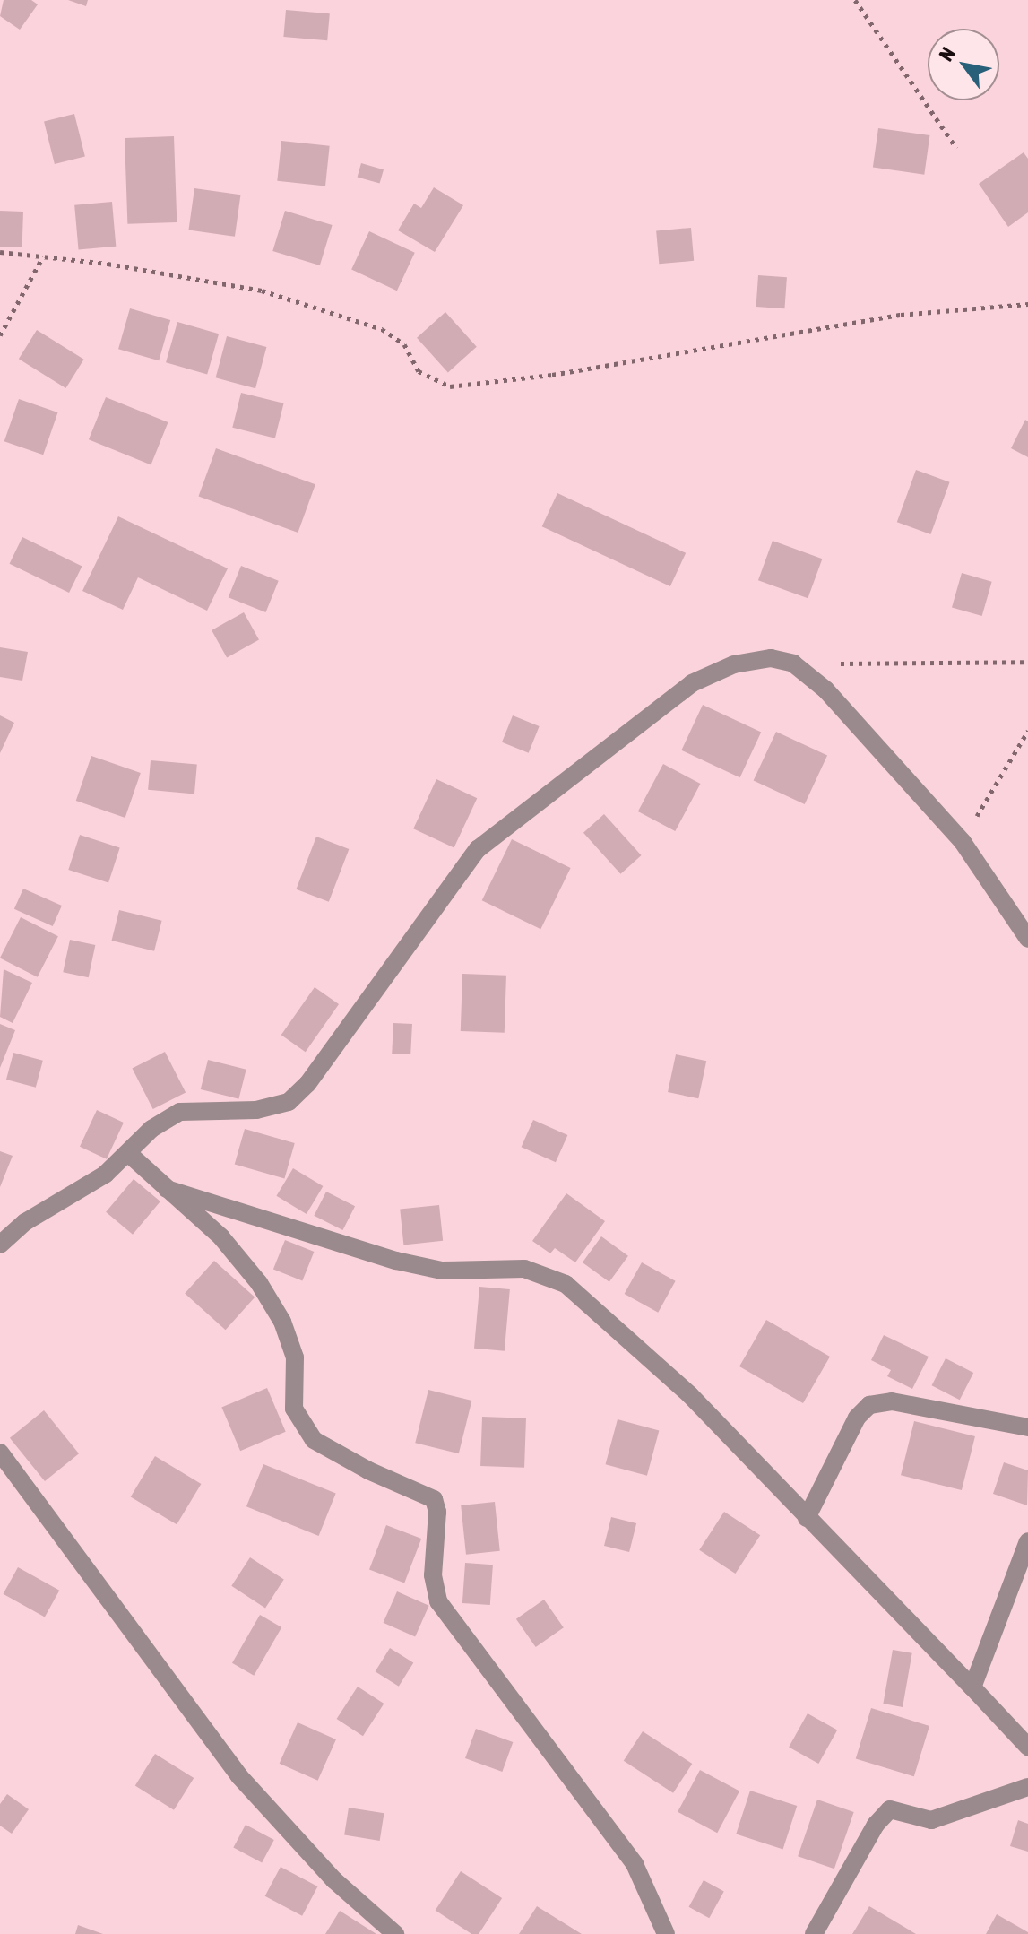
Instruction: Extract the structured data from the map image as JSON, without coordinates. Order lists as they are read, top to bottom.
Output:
{
  "north": "top left"
}
